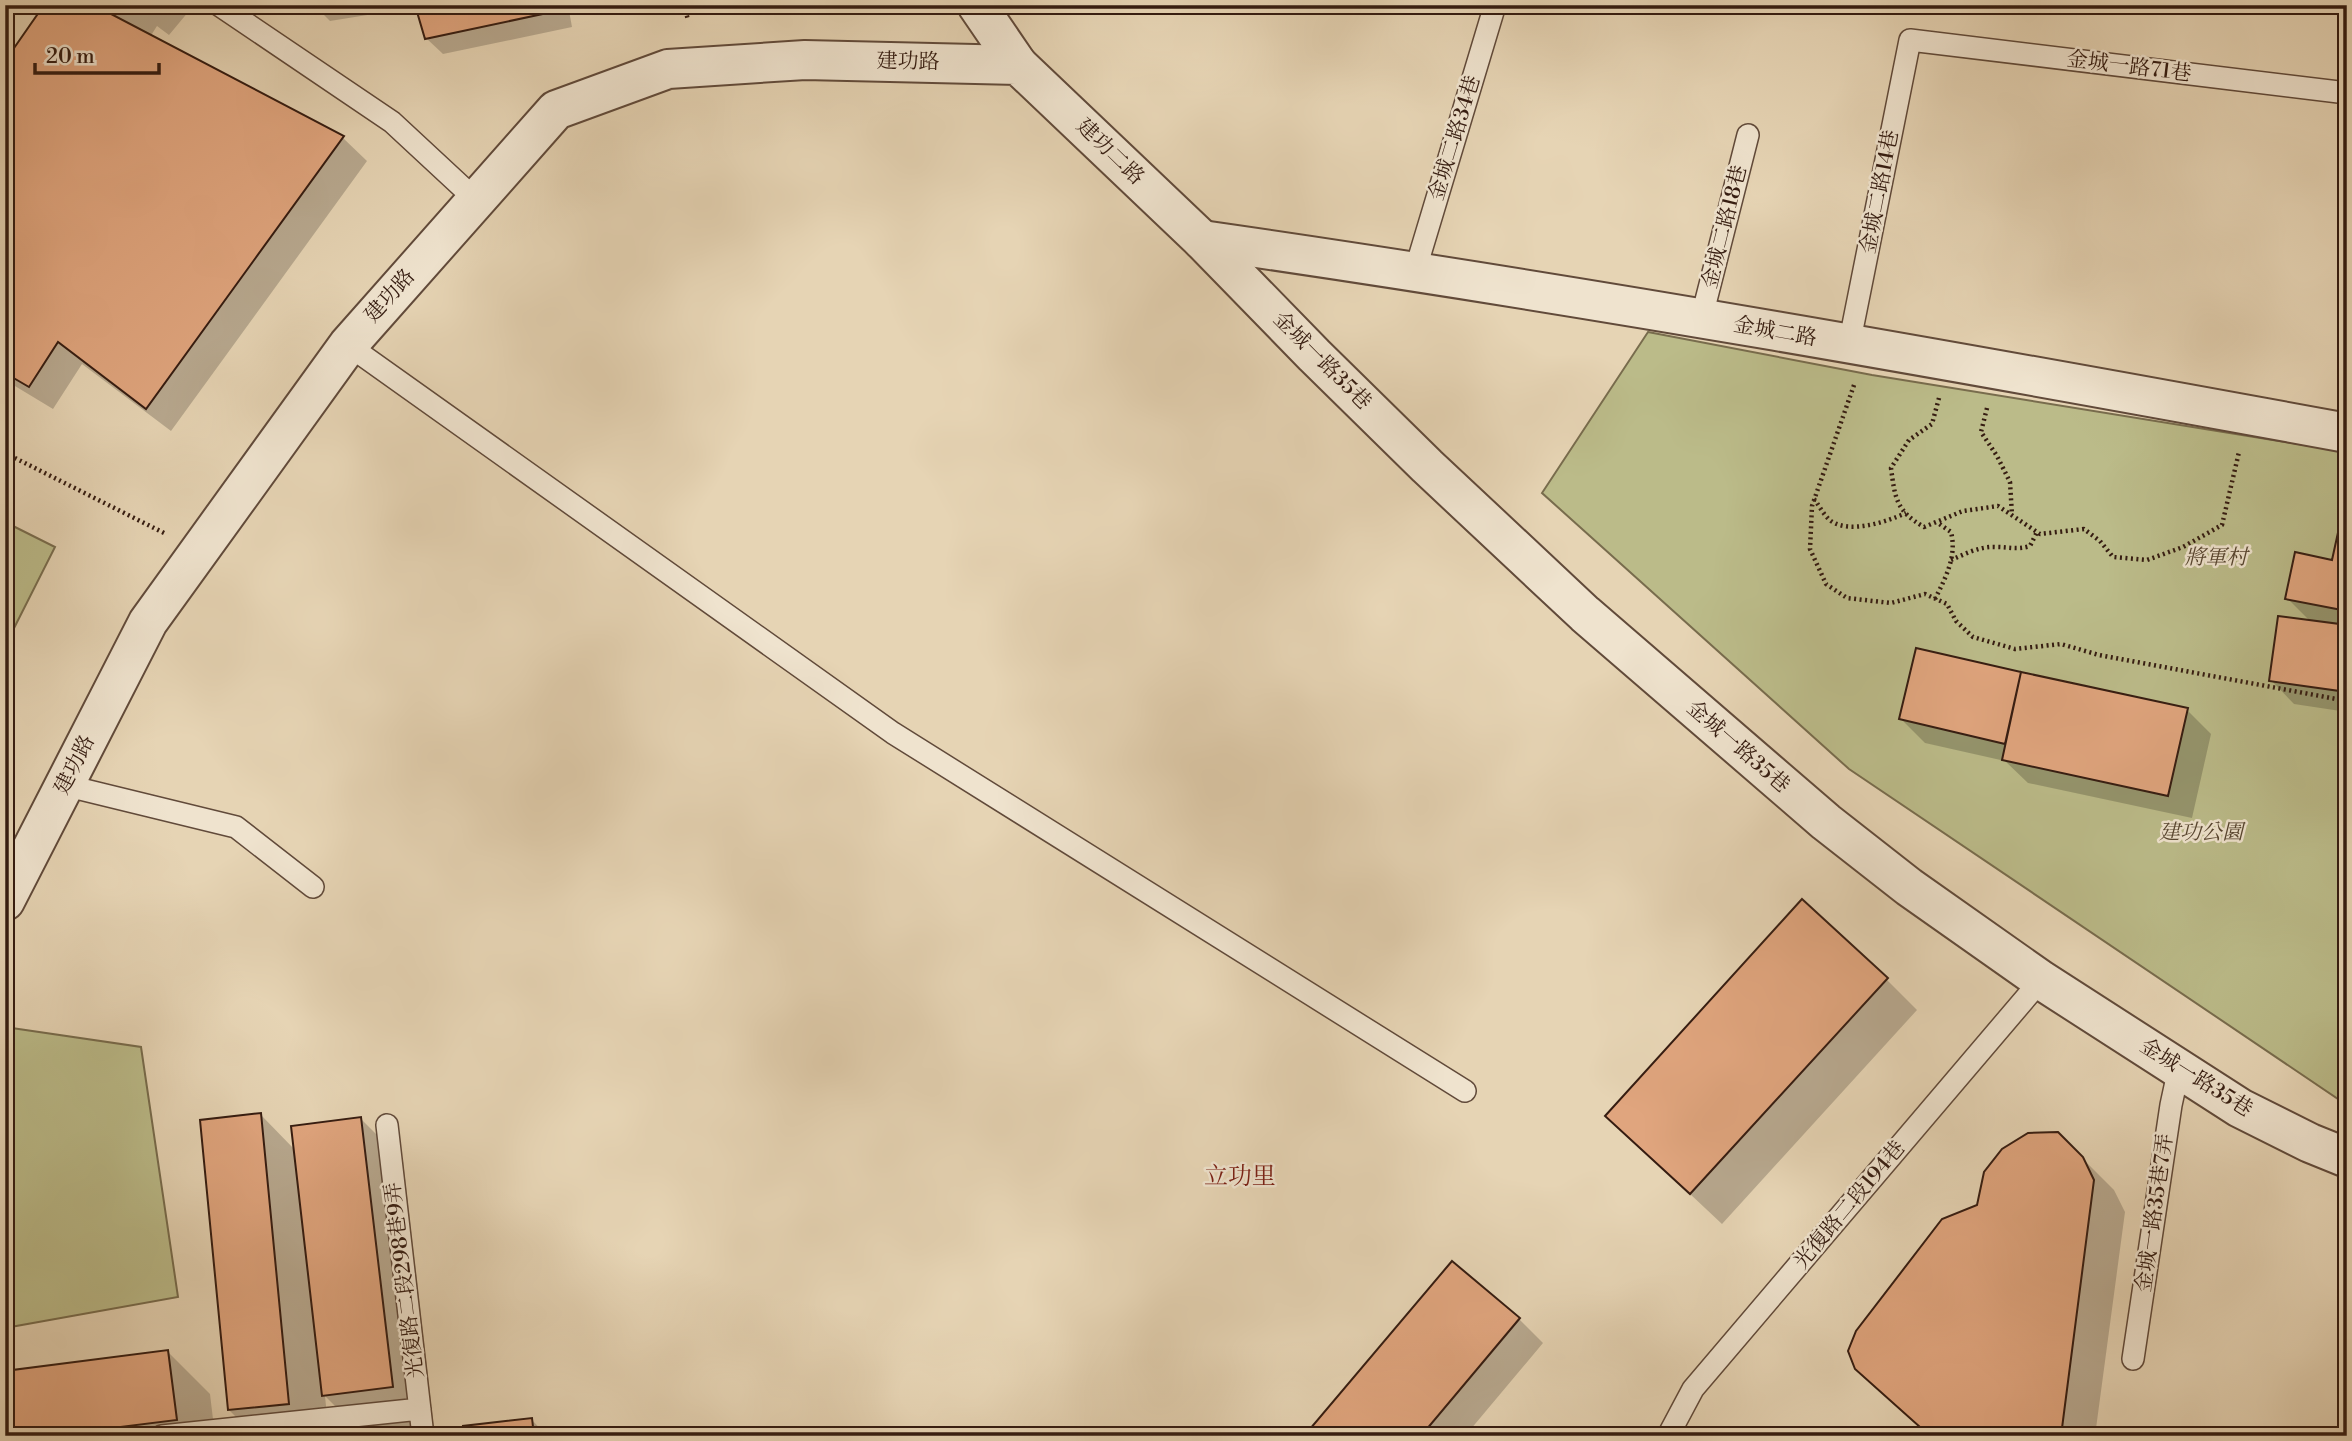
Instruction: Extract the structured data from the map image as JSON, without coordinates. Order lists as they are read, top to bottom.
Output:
{
  "streets": {
    "street": [
      "建功路",
      "建功二路",
      "金城二路",
      "金城一路35巷"
    ],
    "lane": [
      "金城一路71巷",
      "金城二路34巷",
      "金城二路14巷",
      "金城二路18巷",
      "光復路二段194巷",
      "金城一路35巷7弄",
      "光復路二段298巷9弄"
    ]
  },
  "crossings": [
    ["建功路", "建功二路"],
    ["金城一路71巷", "金城二路14巷"],
    ["金城二路34巷", "金城二路"],
    ["建功二路", "金城二路"],
    ["建功二路", "金城一路35巷"],
    ["金城二路14巷", "金城二路"],
    ["金城二路18巷", "金城二路"],
    ["金城二路", "金城一路35巷"],
    ["金城一路35巷", "光復路二段194巷"],
    ["金城一路35巷", "金城一路35巷7弄"]
  ],
  "districts": ["立功里"],
  "parks": ["將軍村", "建功公園"],
  "scale_bar": "20 m"
}
